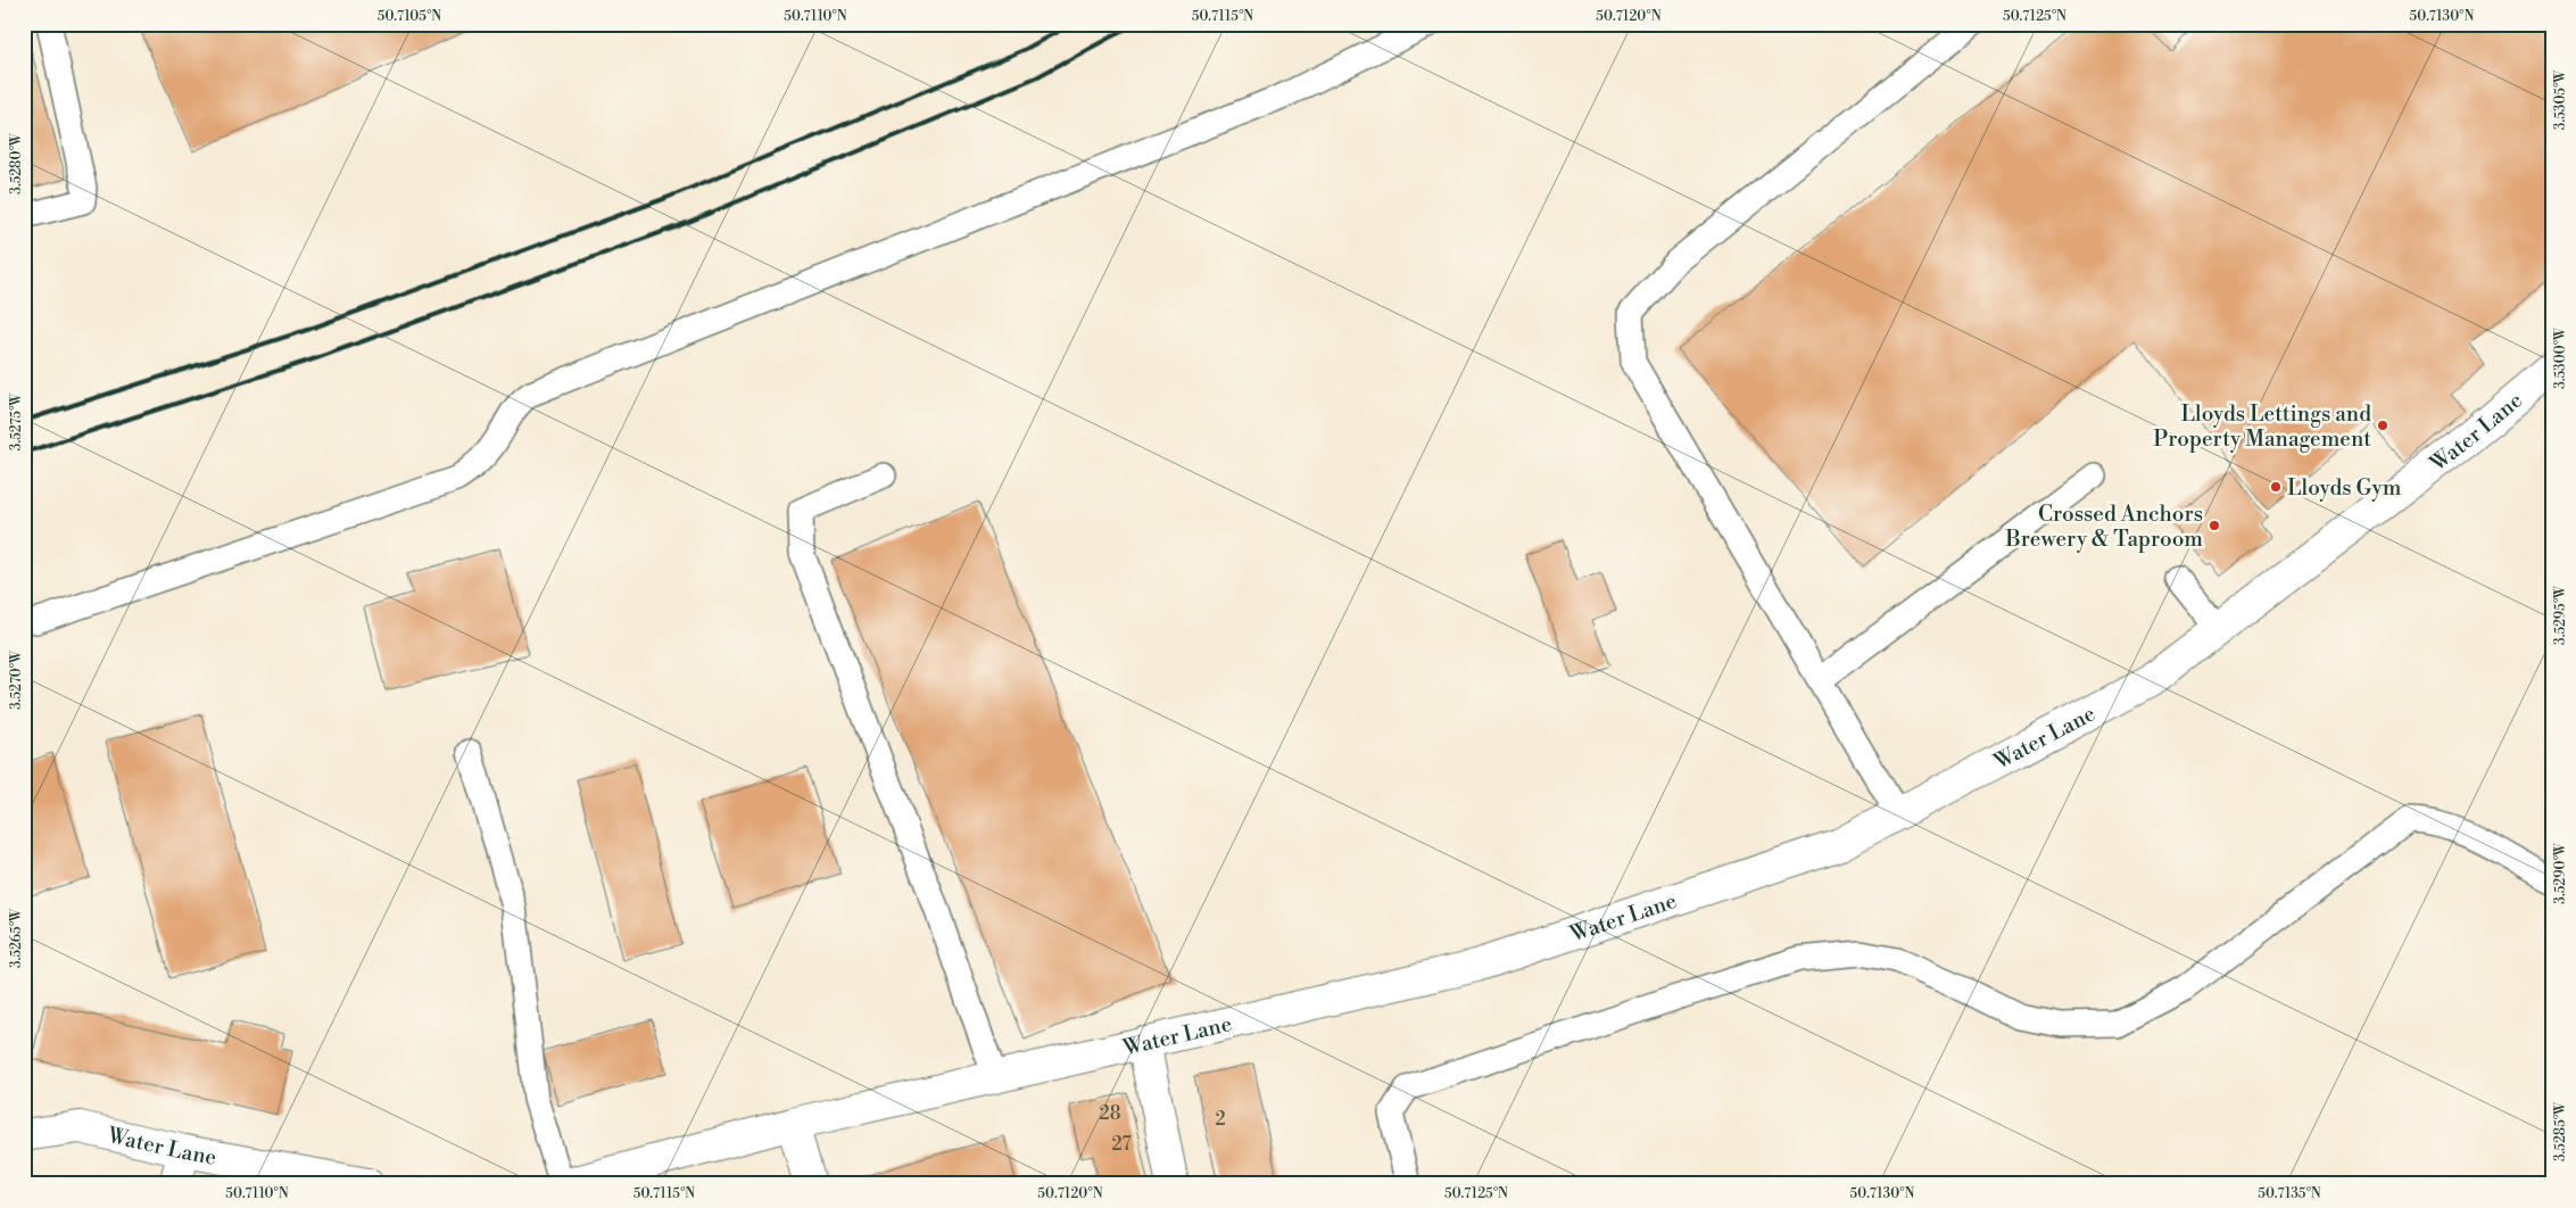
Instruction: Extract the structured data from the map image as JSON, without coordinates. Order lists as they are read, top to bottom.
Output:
{
  "streets": {
    "street": ["Water Lane"]
  },
  "places": ["Lloyds Lettings and Property Management", "Lloyds Gym", "Crossed Anchors Brewery & Taproom"],
  "house_numbers": ["28", "2", "27"],
  "coordinates": [
    "50.7105°N",
    "50.7110°N",
    "50.7115°N",
    "50.7120°N",
    "50.7125°N",
    "50.7130°N",
    "3.5305°W",
    "3.5280°W",
    "3.5300°W",
    "3.5275°W",
    "3.5295°W",
    "3.5270°W",
    "3.5290°W",
    "3.5265°W",
    "3.5285°W",
    "50.7135°N"
  ]
}
